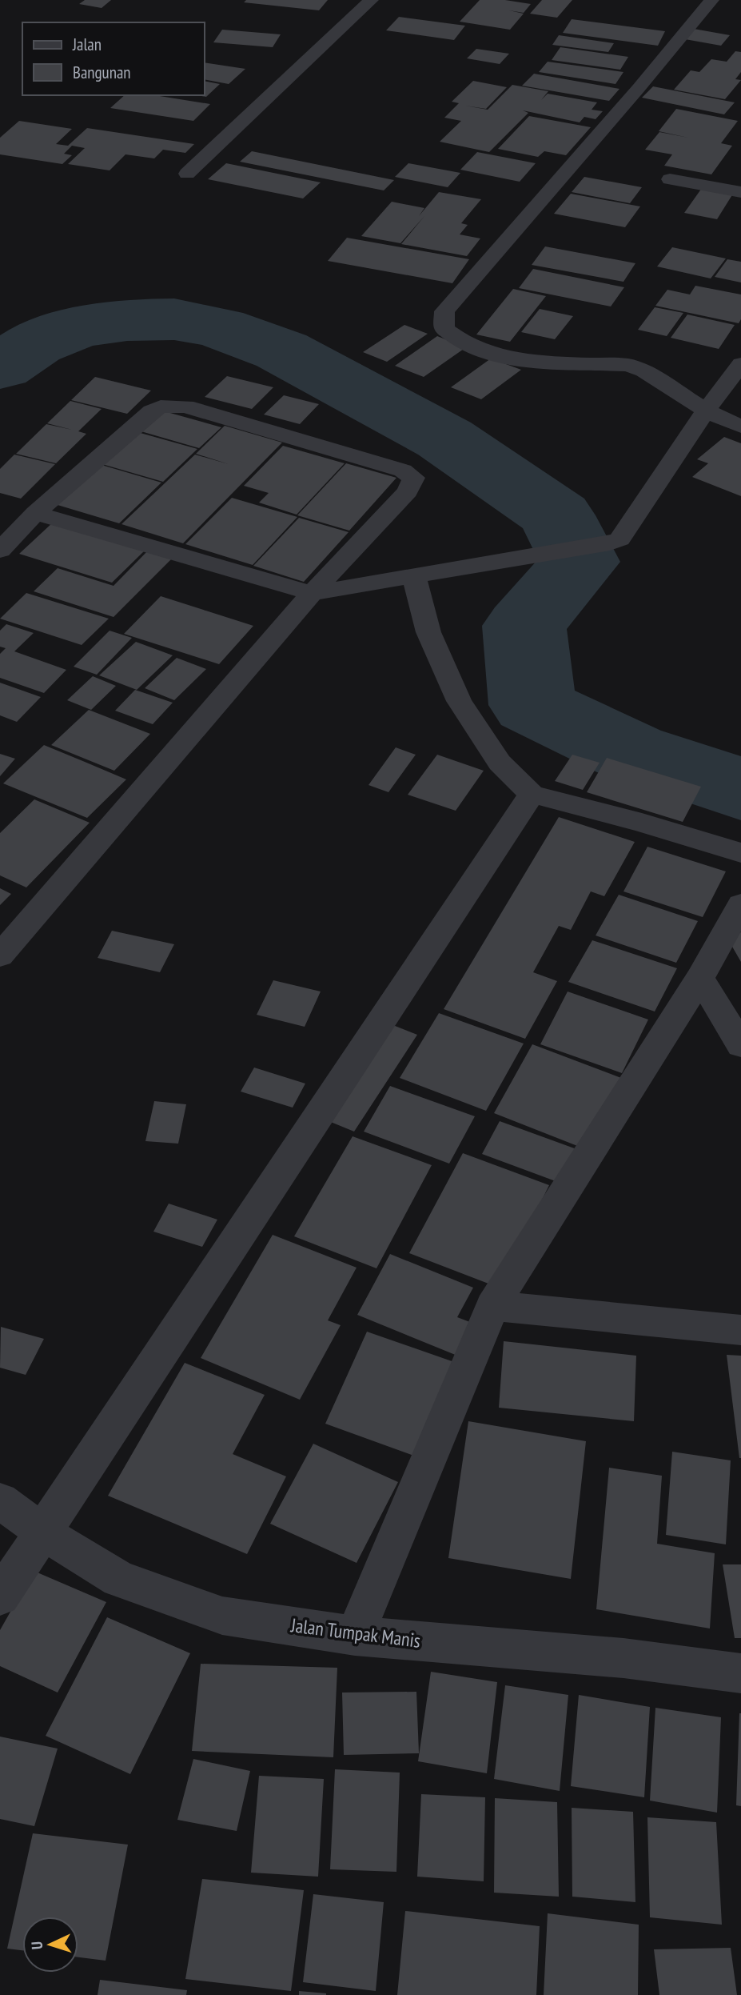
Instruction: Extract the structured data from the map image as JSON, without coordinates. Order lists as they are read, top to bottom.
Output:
{
  "streets": {
    "street": ["Jalan Tumpak Manis"]
  },
  "legend": ["Jalan", "Bangunan"],
  "north": "left"
}
